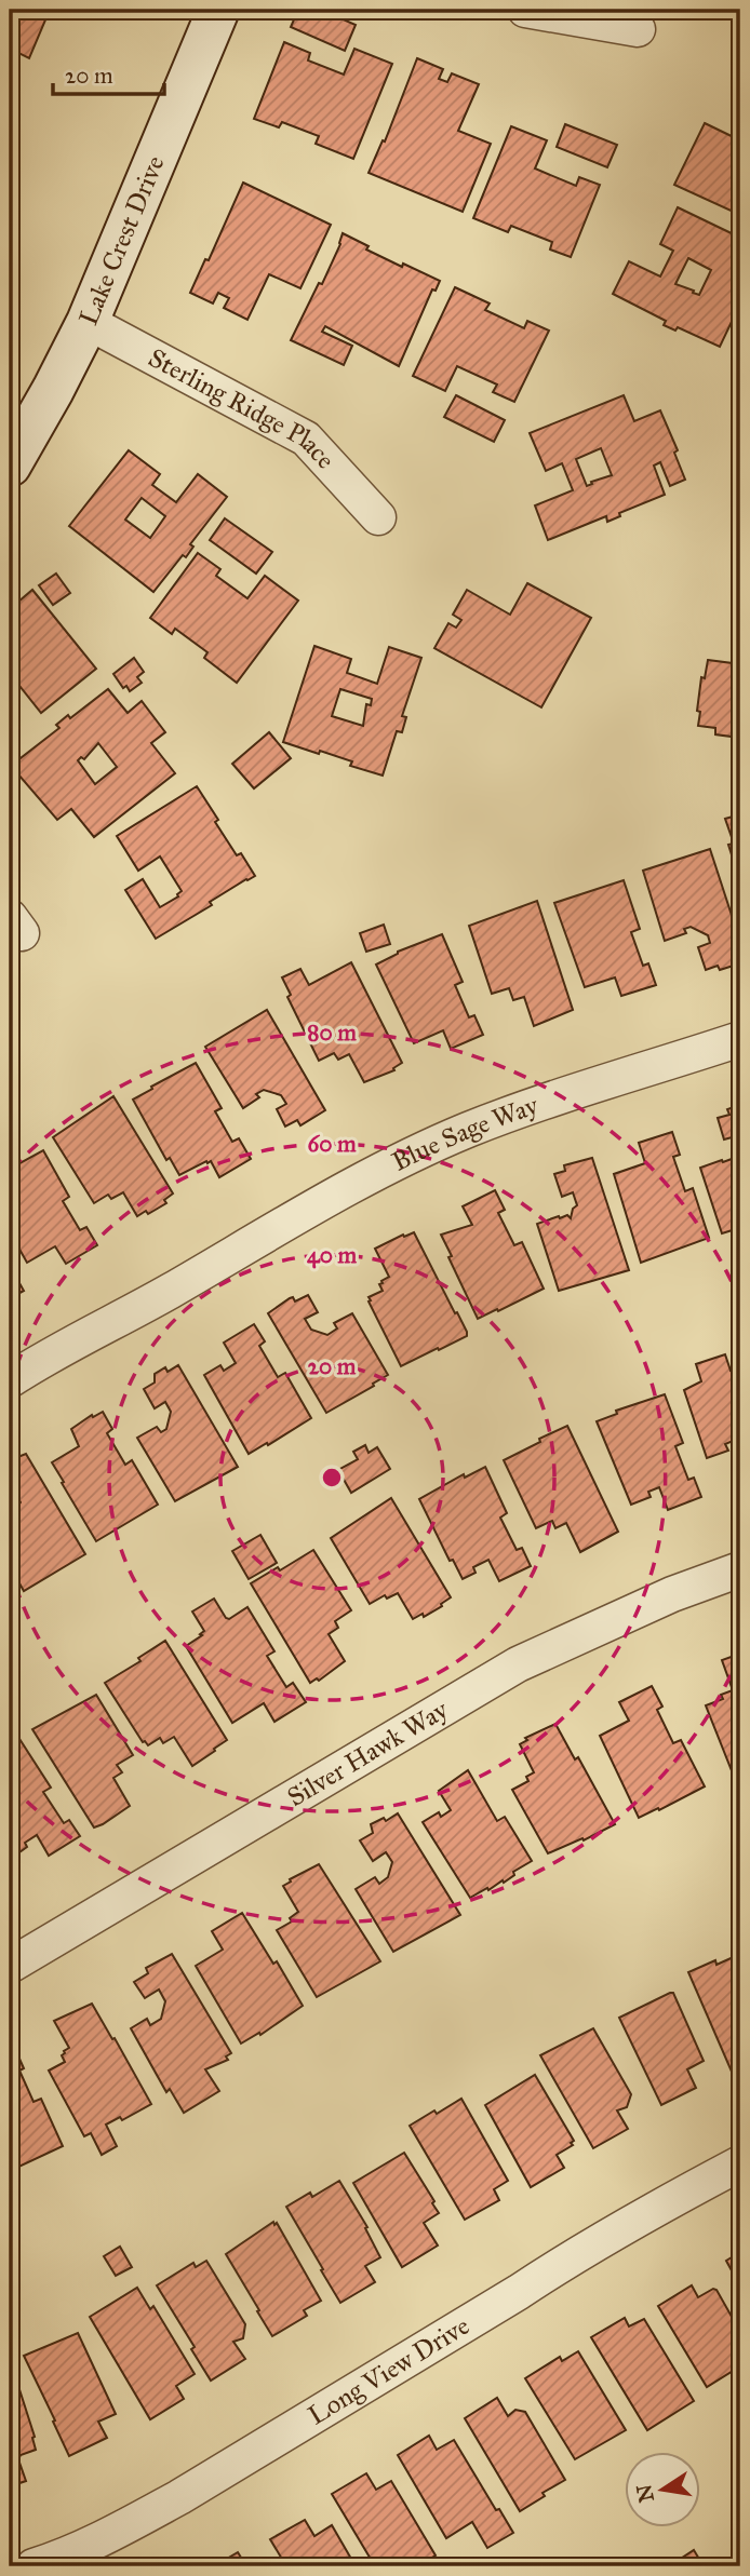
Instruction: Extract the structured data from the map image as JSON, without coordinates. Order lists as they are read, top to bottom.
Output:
{
  "streets": {
    "main road": ["Lake Crest Drive"],
    "street": [
      "Sterling Ridge Place",
      "Blue Sage Way",
      "Silver Hawk Way",
      "Long View Drive"
    ]
  },
  "crossings": [
    ["Lake Crest Drive", "Sterling Ridge Place"]
  ],
  "scale_bar": "20 m",
  "north": "left",
  "rings": [
    "80 m",
    "60 m",
    "40 m",
    "20 m"
  ]
}
